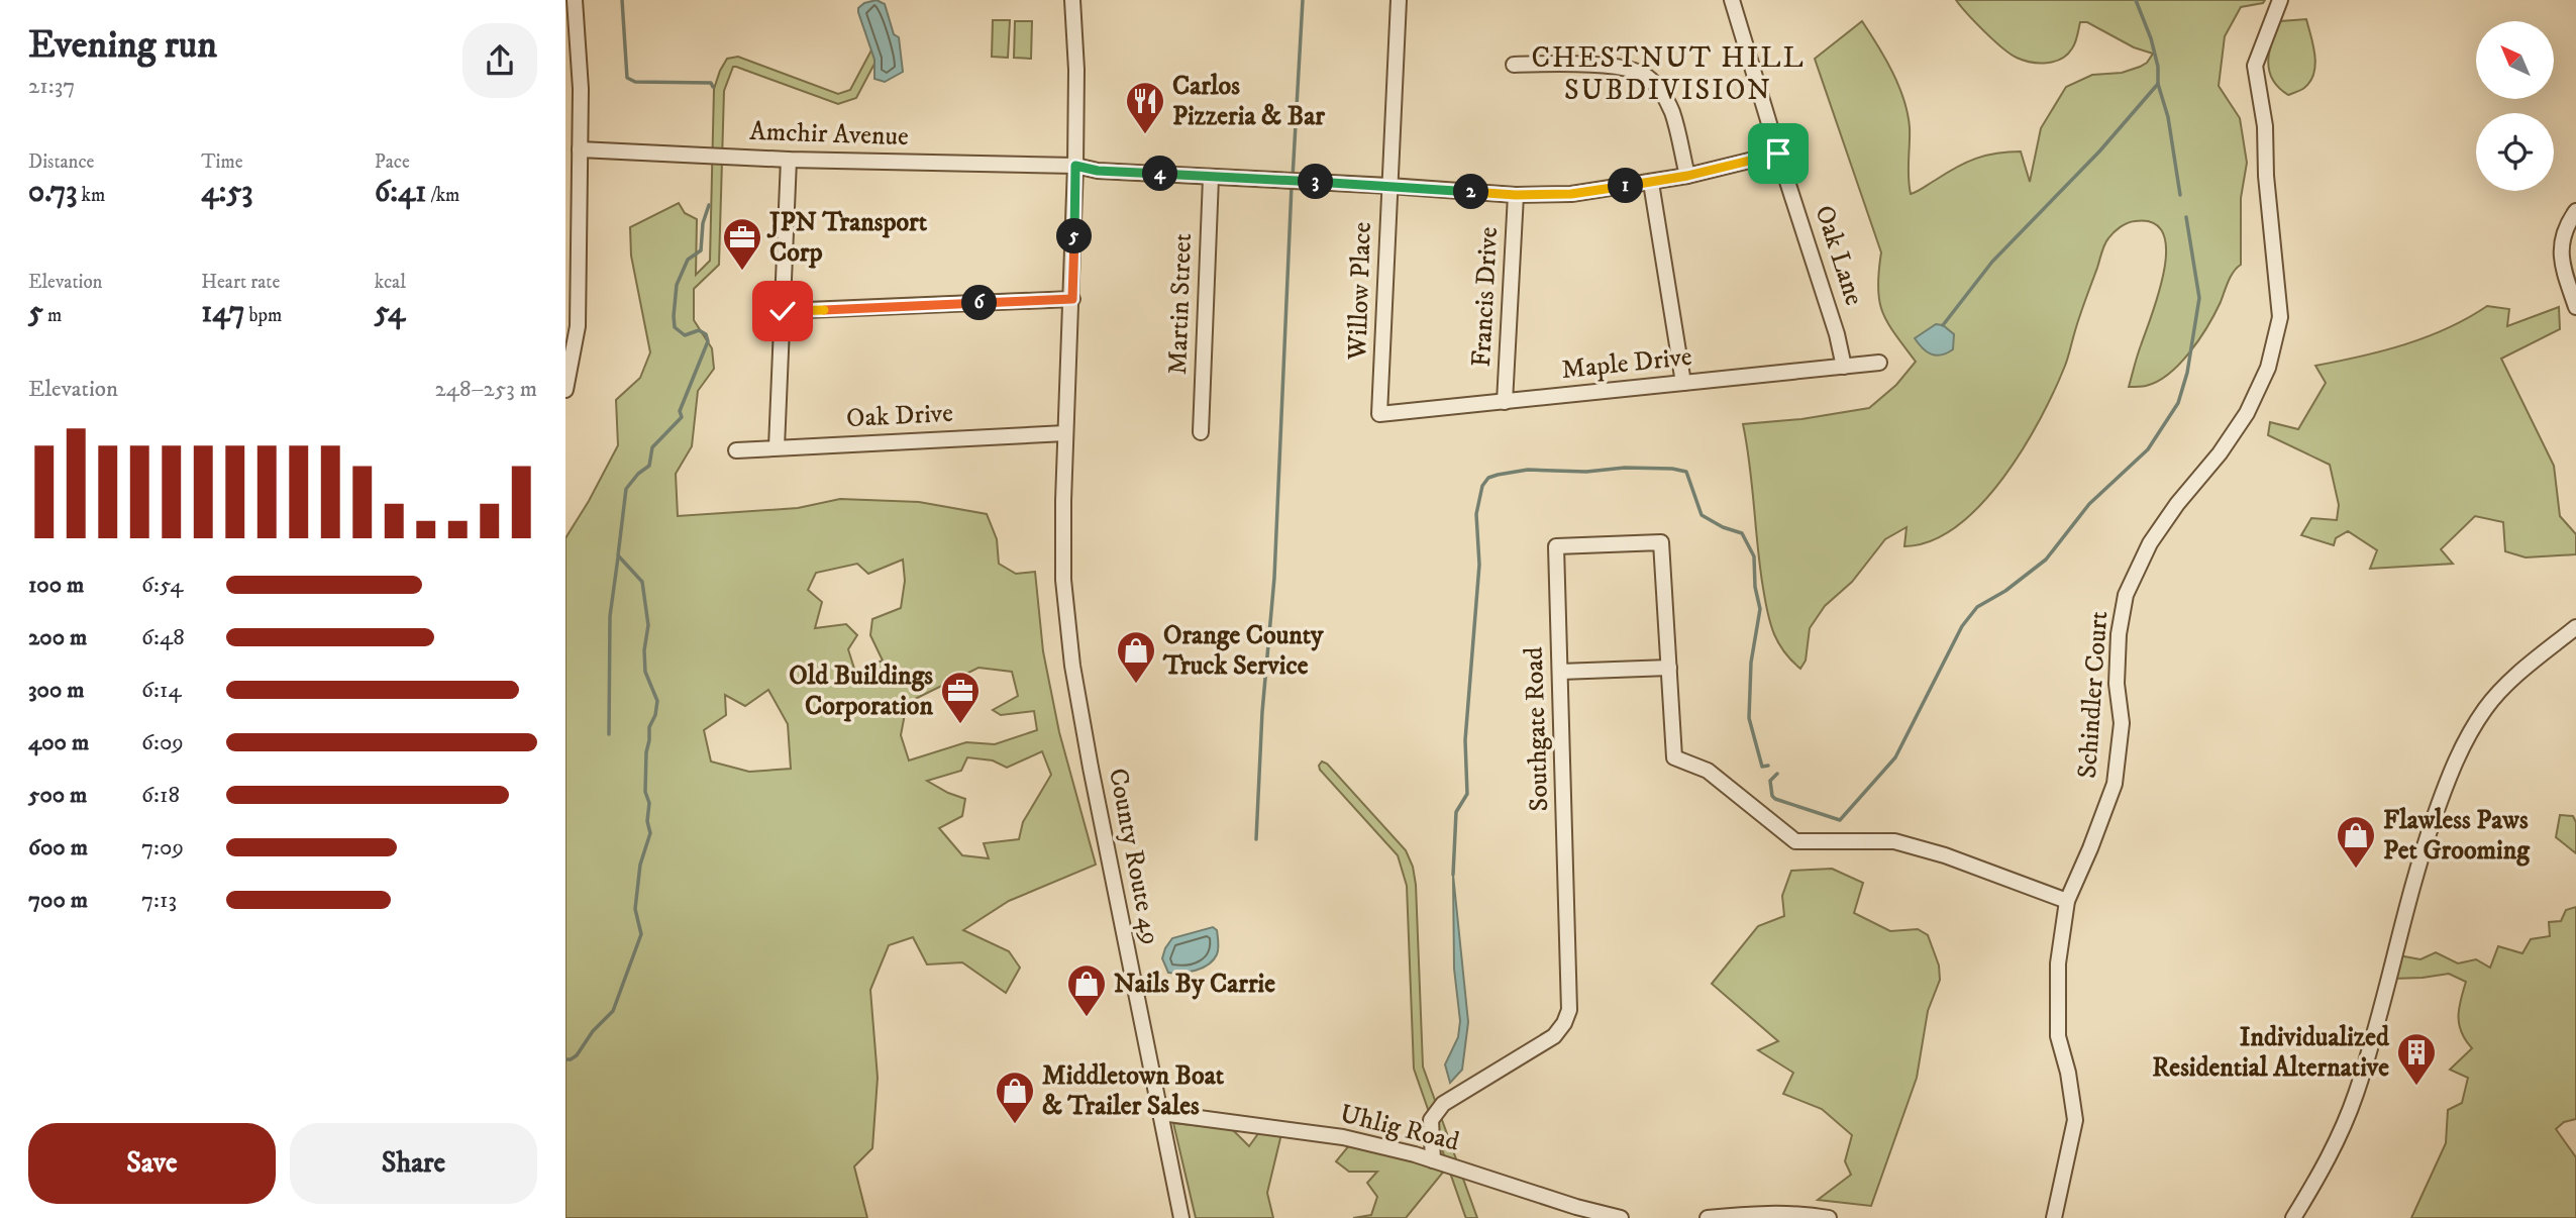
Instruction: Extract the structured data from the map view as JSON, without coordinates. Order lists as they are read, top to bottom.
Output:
{
  "streets": {
    "street": [
      "Amchir Avenue",
      "Oak Lane",
      "Willow Place",
      "Francis Drive",
      "Martin Street",
      "Maple Drive",
      "Oak Drive",
      "Schindler Court",
      "Southgate Road",
      "County Route 49",
      "Uhlig Road"
    ]
  },
  "crossings": [
    ["Amchir Avenue", "Oak Lane"],
    ["Amchir Avenue", "Willow Place"],
    ["Amchir Avenue", "Francis Drive"],
    ["Amchir Avenue", "Martin Street"],
    ["Amchir Avenue", "County Route 49"],
    ["Oak Lane", "Maple Drive"],
    ["Willow Place", "Maple Drive"],
    ["Francis Drive", "Maple Drive"],
    ["Oak Drive", "County Route 49"],
    ["Schindler Court", "Southgate Road"],
    ["Southgate Road", "Uhlig Road"],
    ["County Route 49", "Uhlig Road"]
  ],
  "districts": ["CHESTNUT HILL SUBDIVISION"],
  "places": {
    "restaurant": ["Carlos Pizzeria & Bar"],
    "office": ["JPN Transport Corp", "Old Buildings Corporation"],
    "shop": [
      "Orange County Truck Service",
      "Flawless Paws Pet Grooming",
      "Nails By Carrie",
      "Middletown Boat & Trailer Sales"
    ],
    "building": ["Individualized Residential Alternative"]
  },
  "north": "top left",
  "page": {
    "heading": ["Evening run", "21:37"],
    "stats": [
      ["Distance", "0.73 km"],
      ["Time", "4:53"],
      ["Pace", "6:41 /km"],
      ["Elevation", "5 m"],
      ["Heart rate", "147 bpm"],
      ["kcal", "54"]
    ],
    "pins": [
      "4",
      "3",
      "1",
      "2",
      "5",
      "6"
    ],
    "chart": ["Elevation", "248–253 m"],
    "list": [
      {
        "name": "100 m",
        "note": "6:54"
      },
      {
        "name": "200 m",
        "note": "6:48"
      },
      {
        "name": "300 m",
        "note": "6:14"
      },
      {
        "name": "400 m",
        "note": "6:09"
      },
      {
        "name": "500 m",
        "note": "6:18"
      },
      {
        "name": "600 m",
        "note": "7:09"
      },
      {
        "name": "700 m",
        "note": "7:13"
      }
    ],
    "buttons": ["Save", "Share"]
  }
}
